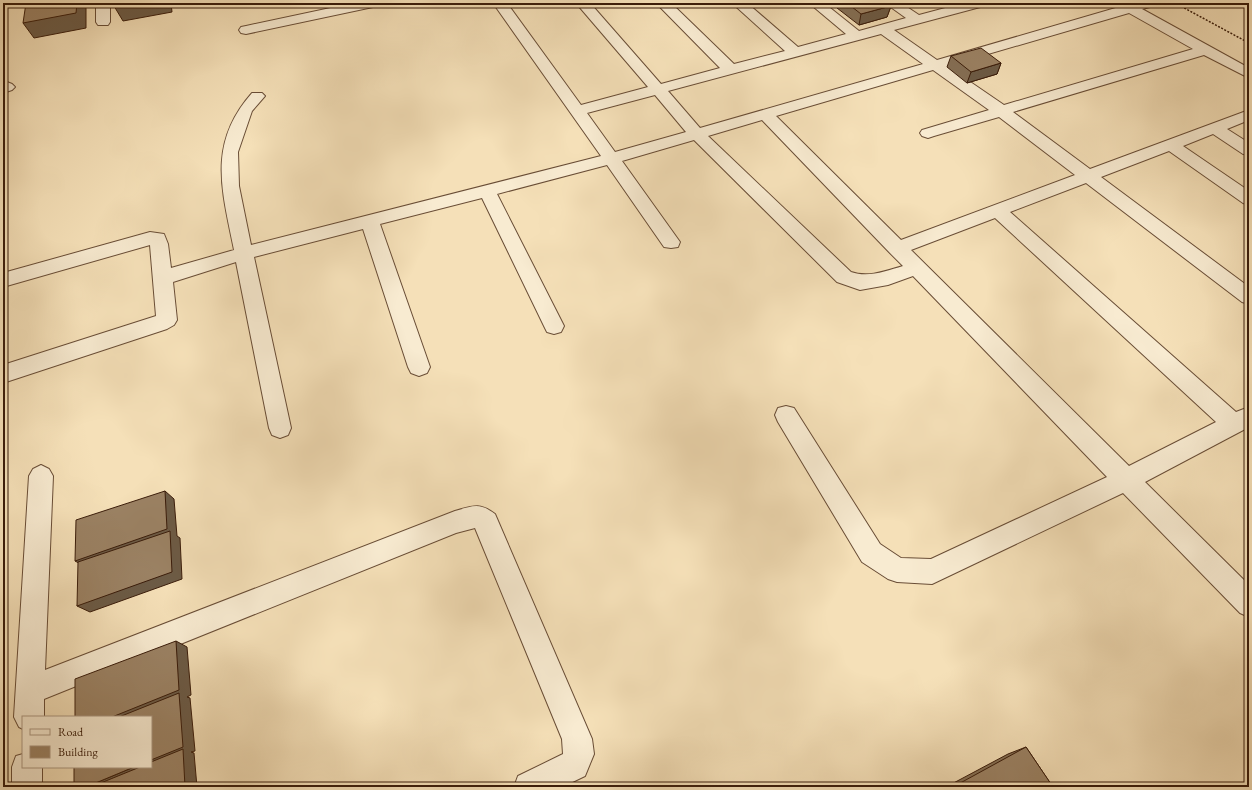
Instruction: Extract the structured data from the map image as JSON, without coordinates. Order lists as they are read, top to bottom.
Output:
{
  "legend": ["Road", "Building"]
}
